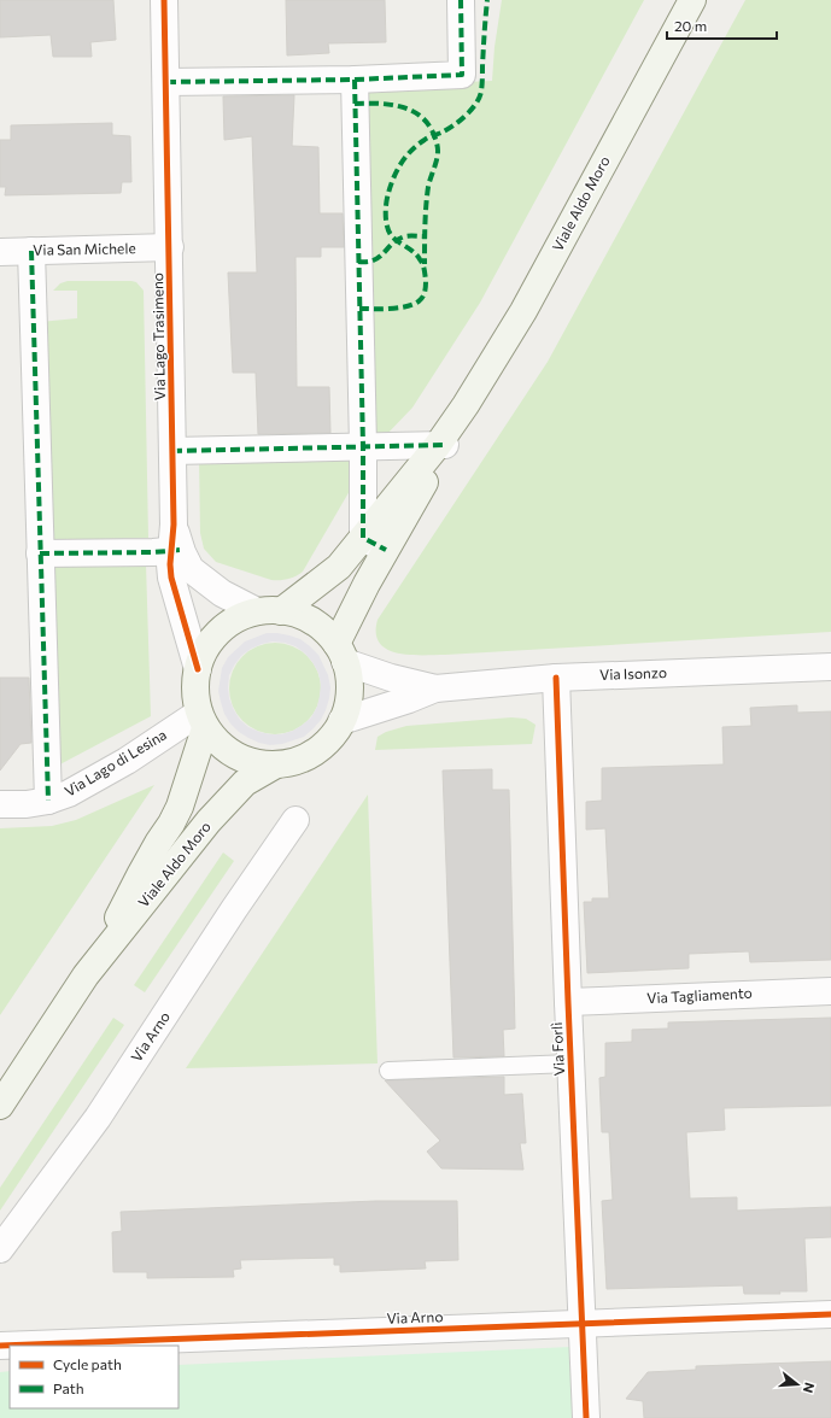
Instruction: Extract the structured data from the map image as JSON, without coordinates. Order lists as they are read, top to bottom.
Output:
{
  "streets": {
    "main road": ["Viale Aldo Moro"],
    "street": [
      "Via San Michele",
      "Via Lago Trasimeno",
      "Via Isonzo",
      "Via Lago di Lesina",
      "Via Tagliamento",
      "Via Arno",
      "Via Forlì"
    ]
  },
  "crossings": [
    ["Viale Aldo Moro", "Via Lago Trasimeno"],
    ["Viale Aldo Moro", "Via Lago di Lesina"],
    ["Via San Michele", "Via Lago Trasimeno"],
    ["Via Lago Trasimeno", "Via Lago di Lesina"],
    ["Via Isonzo", "Via Forlì"],
    ["Via Tagliamento", "Via Forlì"],
    ["Via Arno", "Via Forlì"]
  ],
  "legend": ["Cycle path", "Path"],
  "scale_bar": "20 m",
  "north": "right"
}
